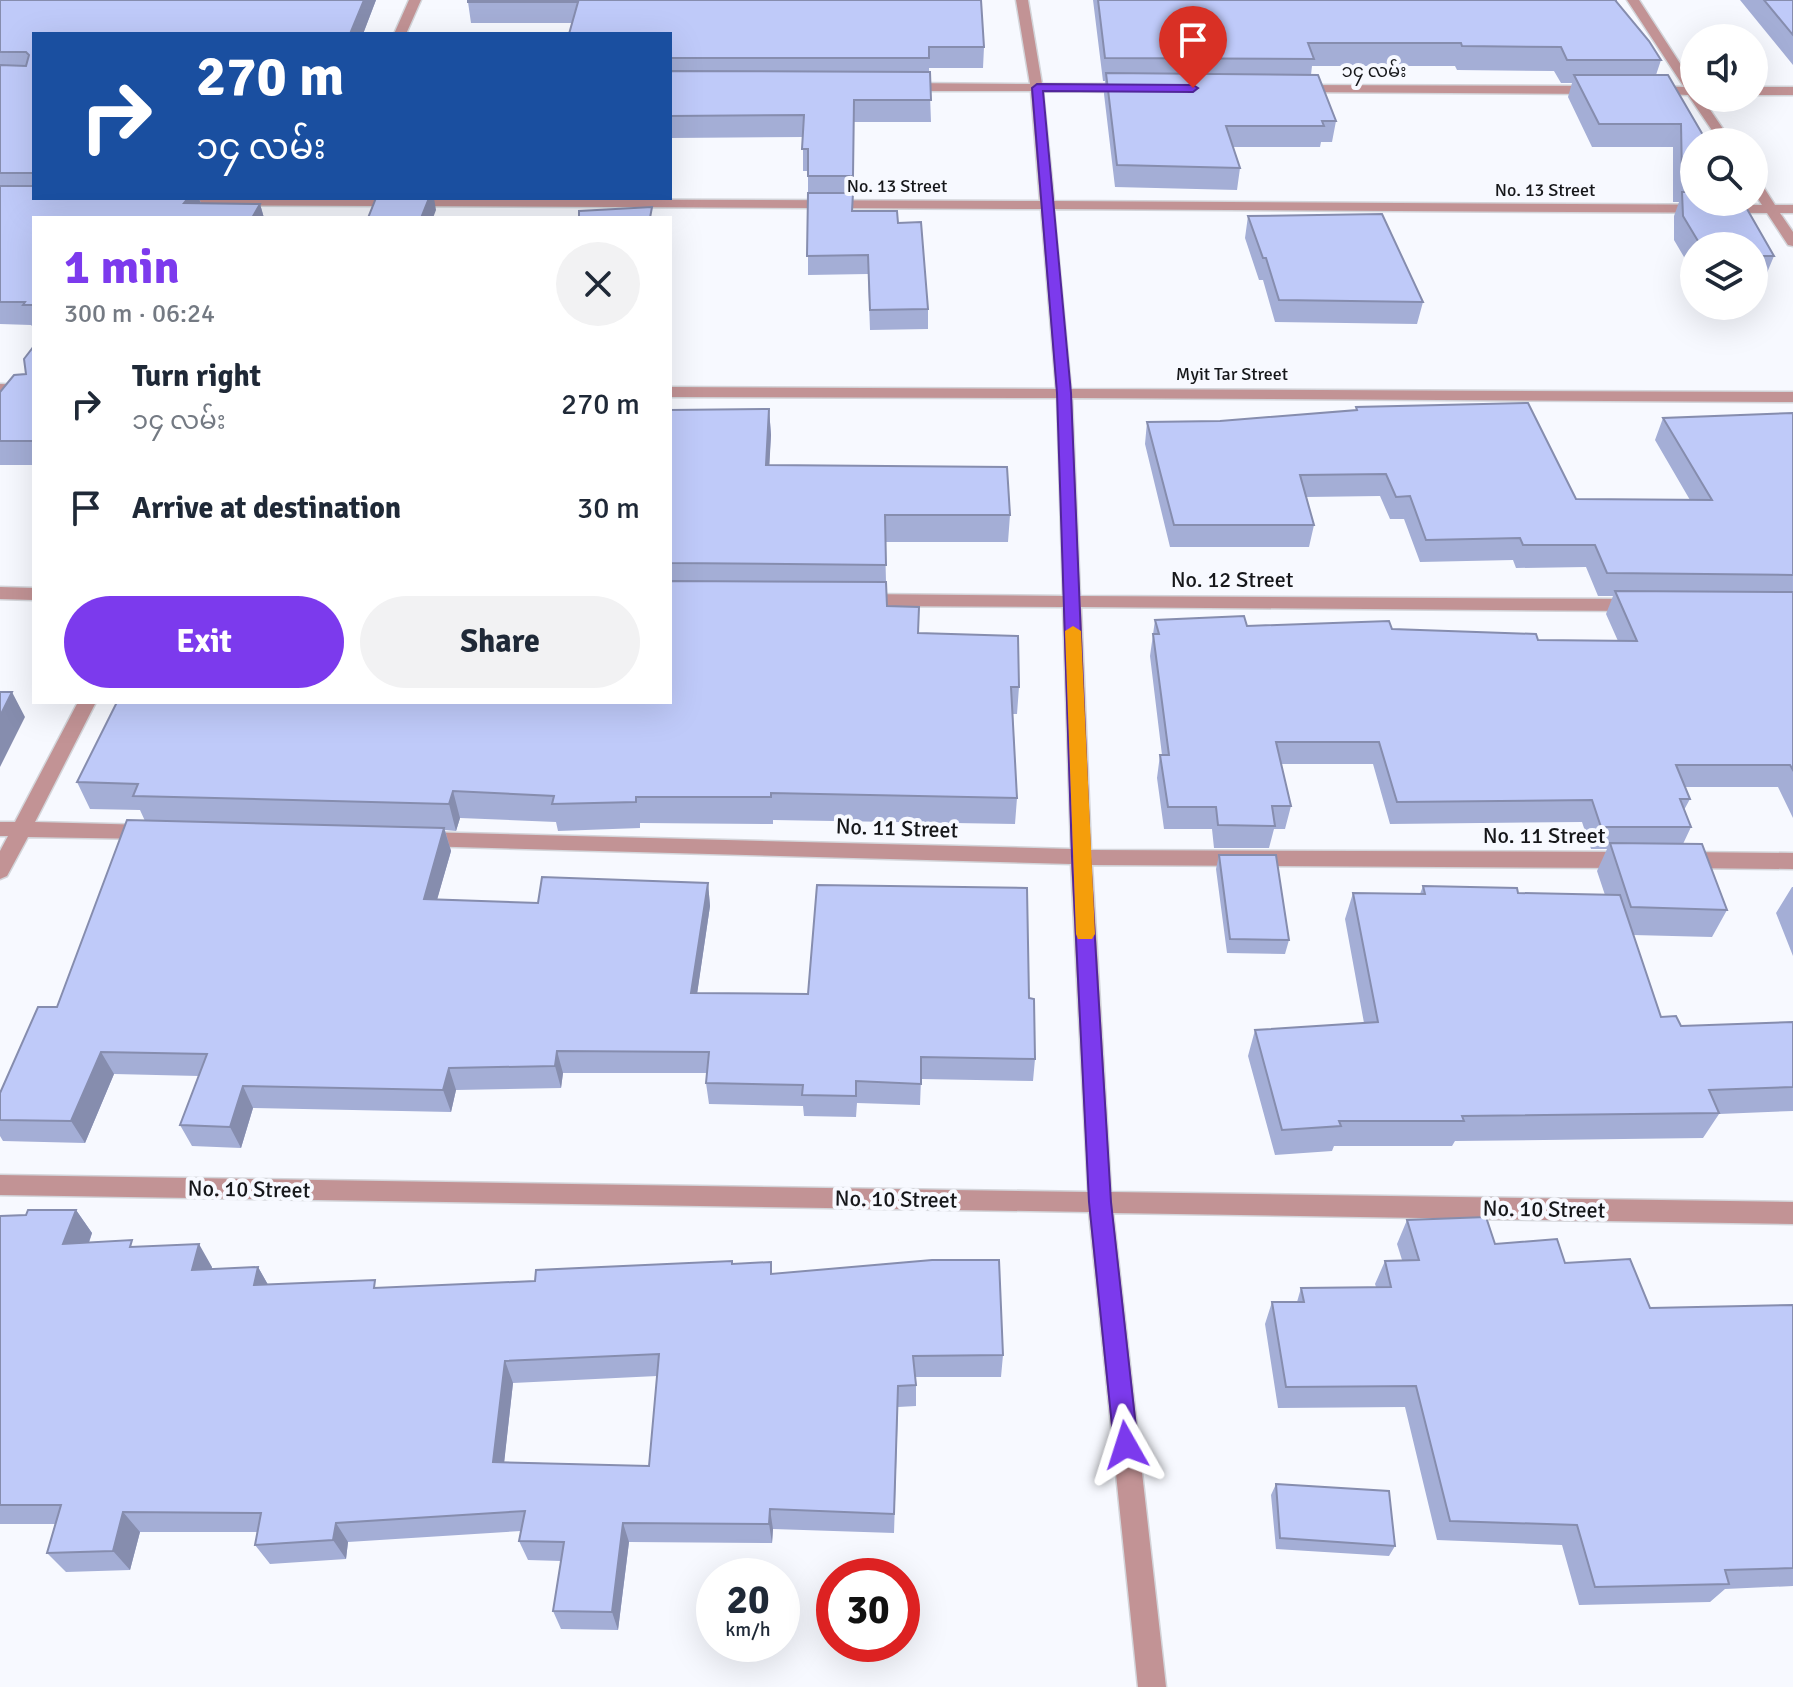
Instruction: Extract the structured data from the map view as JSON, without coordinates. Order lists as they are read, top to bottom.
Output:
{
  "streets": {
    "street": [
      "၁၄ လမ်း",
      "No. 13 Street",
      "Myit Tar Street",
      "No. 12 Street",
      "No. 11 Street",
      "No. 10 Street"
    ]
  },
  "page": {
    "turn": ["270 m", "၁၄ လမ်း"],
    "heading": ["1 min", "300 m · 06:24"],
    "list": [
      {
        "name": "Turn right",
        "note": "၁၄ လမ်း",
        "value": "270 m"
      },
      {
        "name": "Arrive at destination",
        "value": "30 m"
      }
    ],
    "buttons": ["Exit", "Share"],
    "speed": "20 km/h",
    "limit": "30"
  }
}
